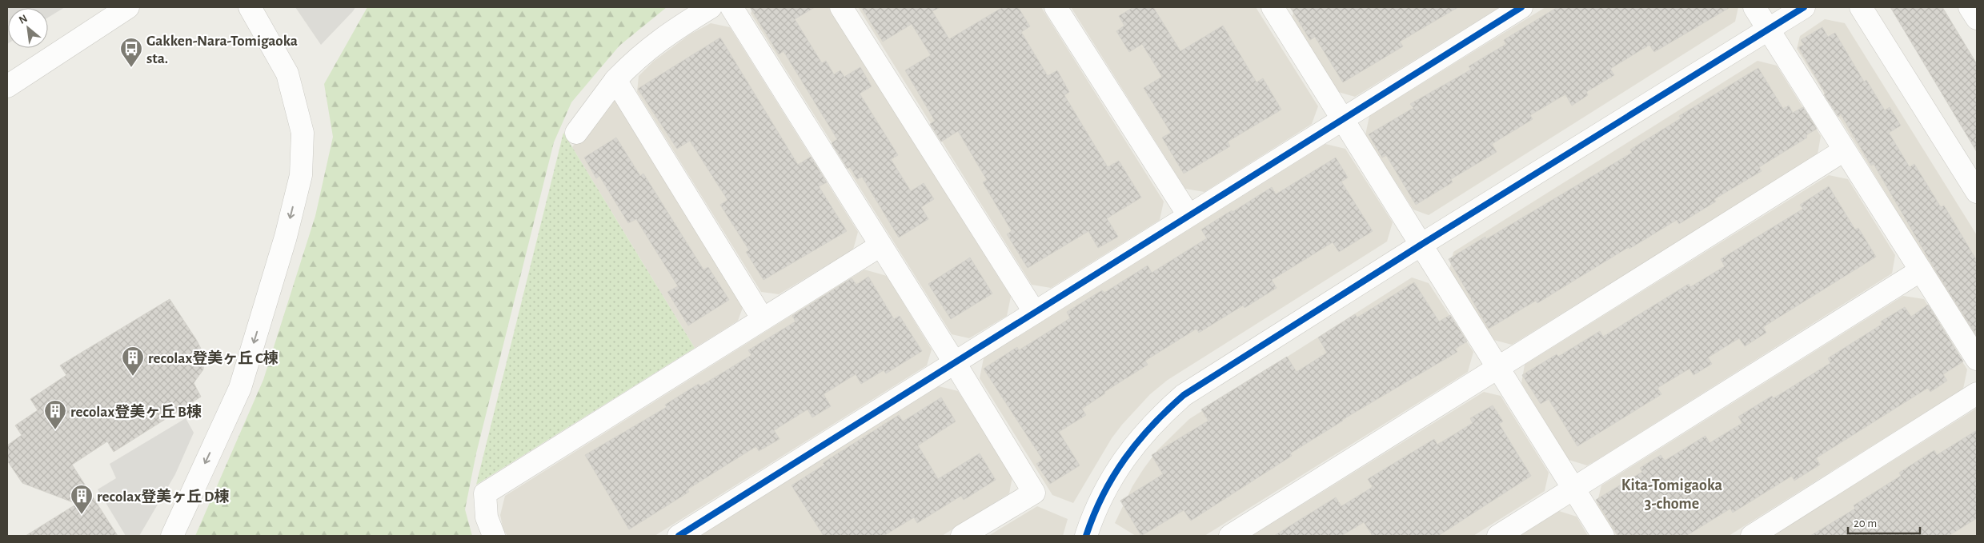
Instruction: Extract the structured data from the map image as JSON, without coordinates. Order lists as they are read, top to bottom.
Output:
{
  "districts": ["Kita-Tomigaoka 3-chome"],
  "places": {
    "bus stop": ["Gakken-Nara-Tomigaoka sta."],
    "building": ["recolax登美ヶ丘 C棟", "recolax登美ヶ丘 B棟", "recolax登美ヶ丘 D棟"]
  },
  "scale_bar": "20 m",
  "north": "top left"
}
